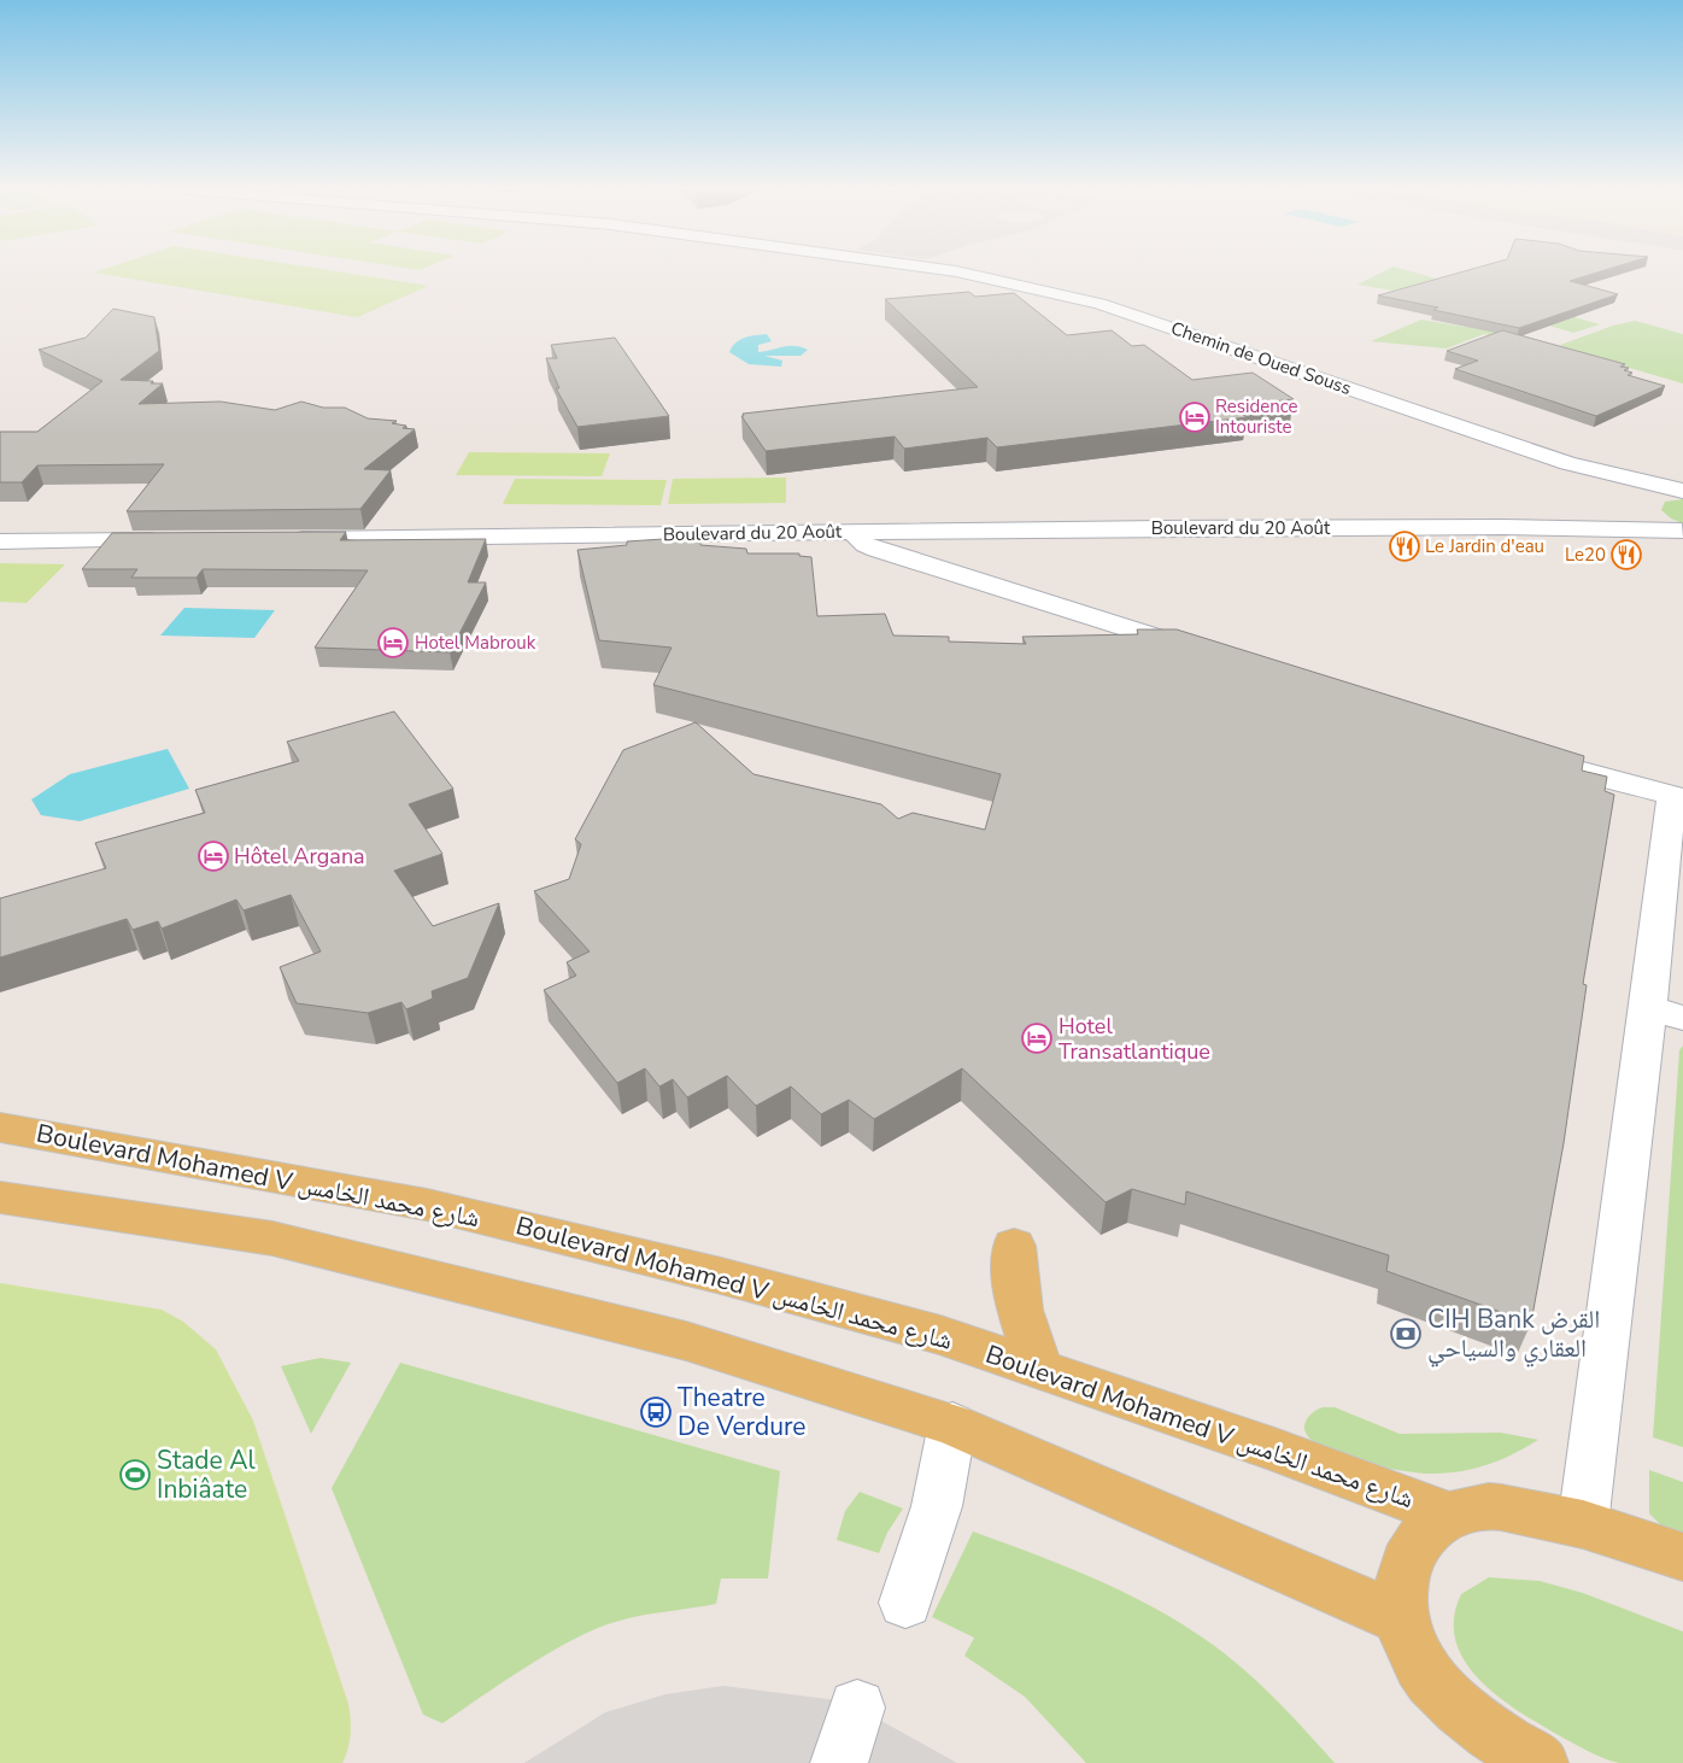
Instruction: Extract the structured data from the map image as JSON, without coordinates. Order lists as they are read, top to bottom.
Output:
{
  "streets": {
    "main road": ["Boulevard Mohamed V شارع محمد الخامس"],
    "street": ["Chemin de Oued Souss", "Boulevard du 20 Août"]
  },
  "crossings": [
    ["Chemin de Oued Souss", "Boulevard du 20 Août"]
  ],
  "places": {
    "hotel": [
      "Residence Intouriste",
      "Hotel Mabrouk",
      "Hôtel Argana",
      "Hotel Transatlantique"
    ],
    "restaurant": ["Le Jardin d'eau", "Le20"],
    "bank": ["CIH Bank القرض العقاري والسياحي"],
    "bus stop": ["Theatre De Verdure"],
    "sports": ["Stade Al Inbiâate"]
  }
}
